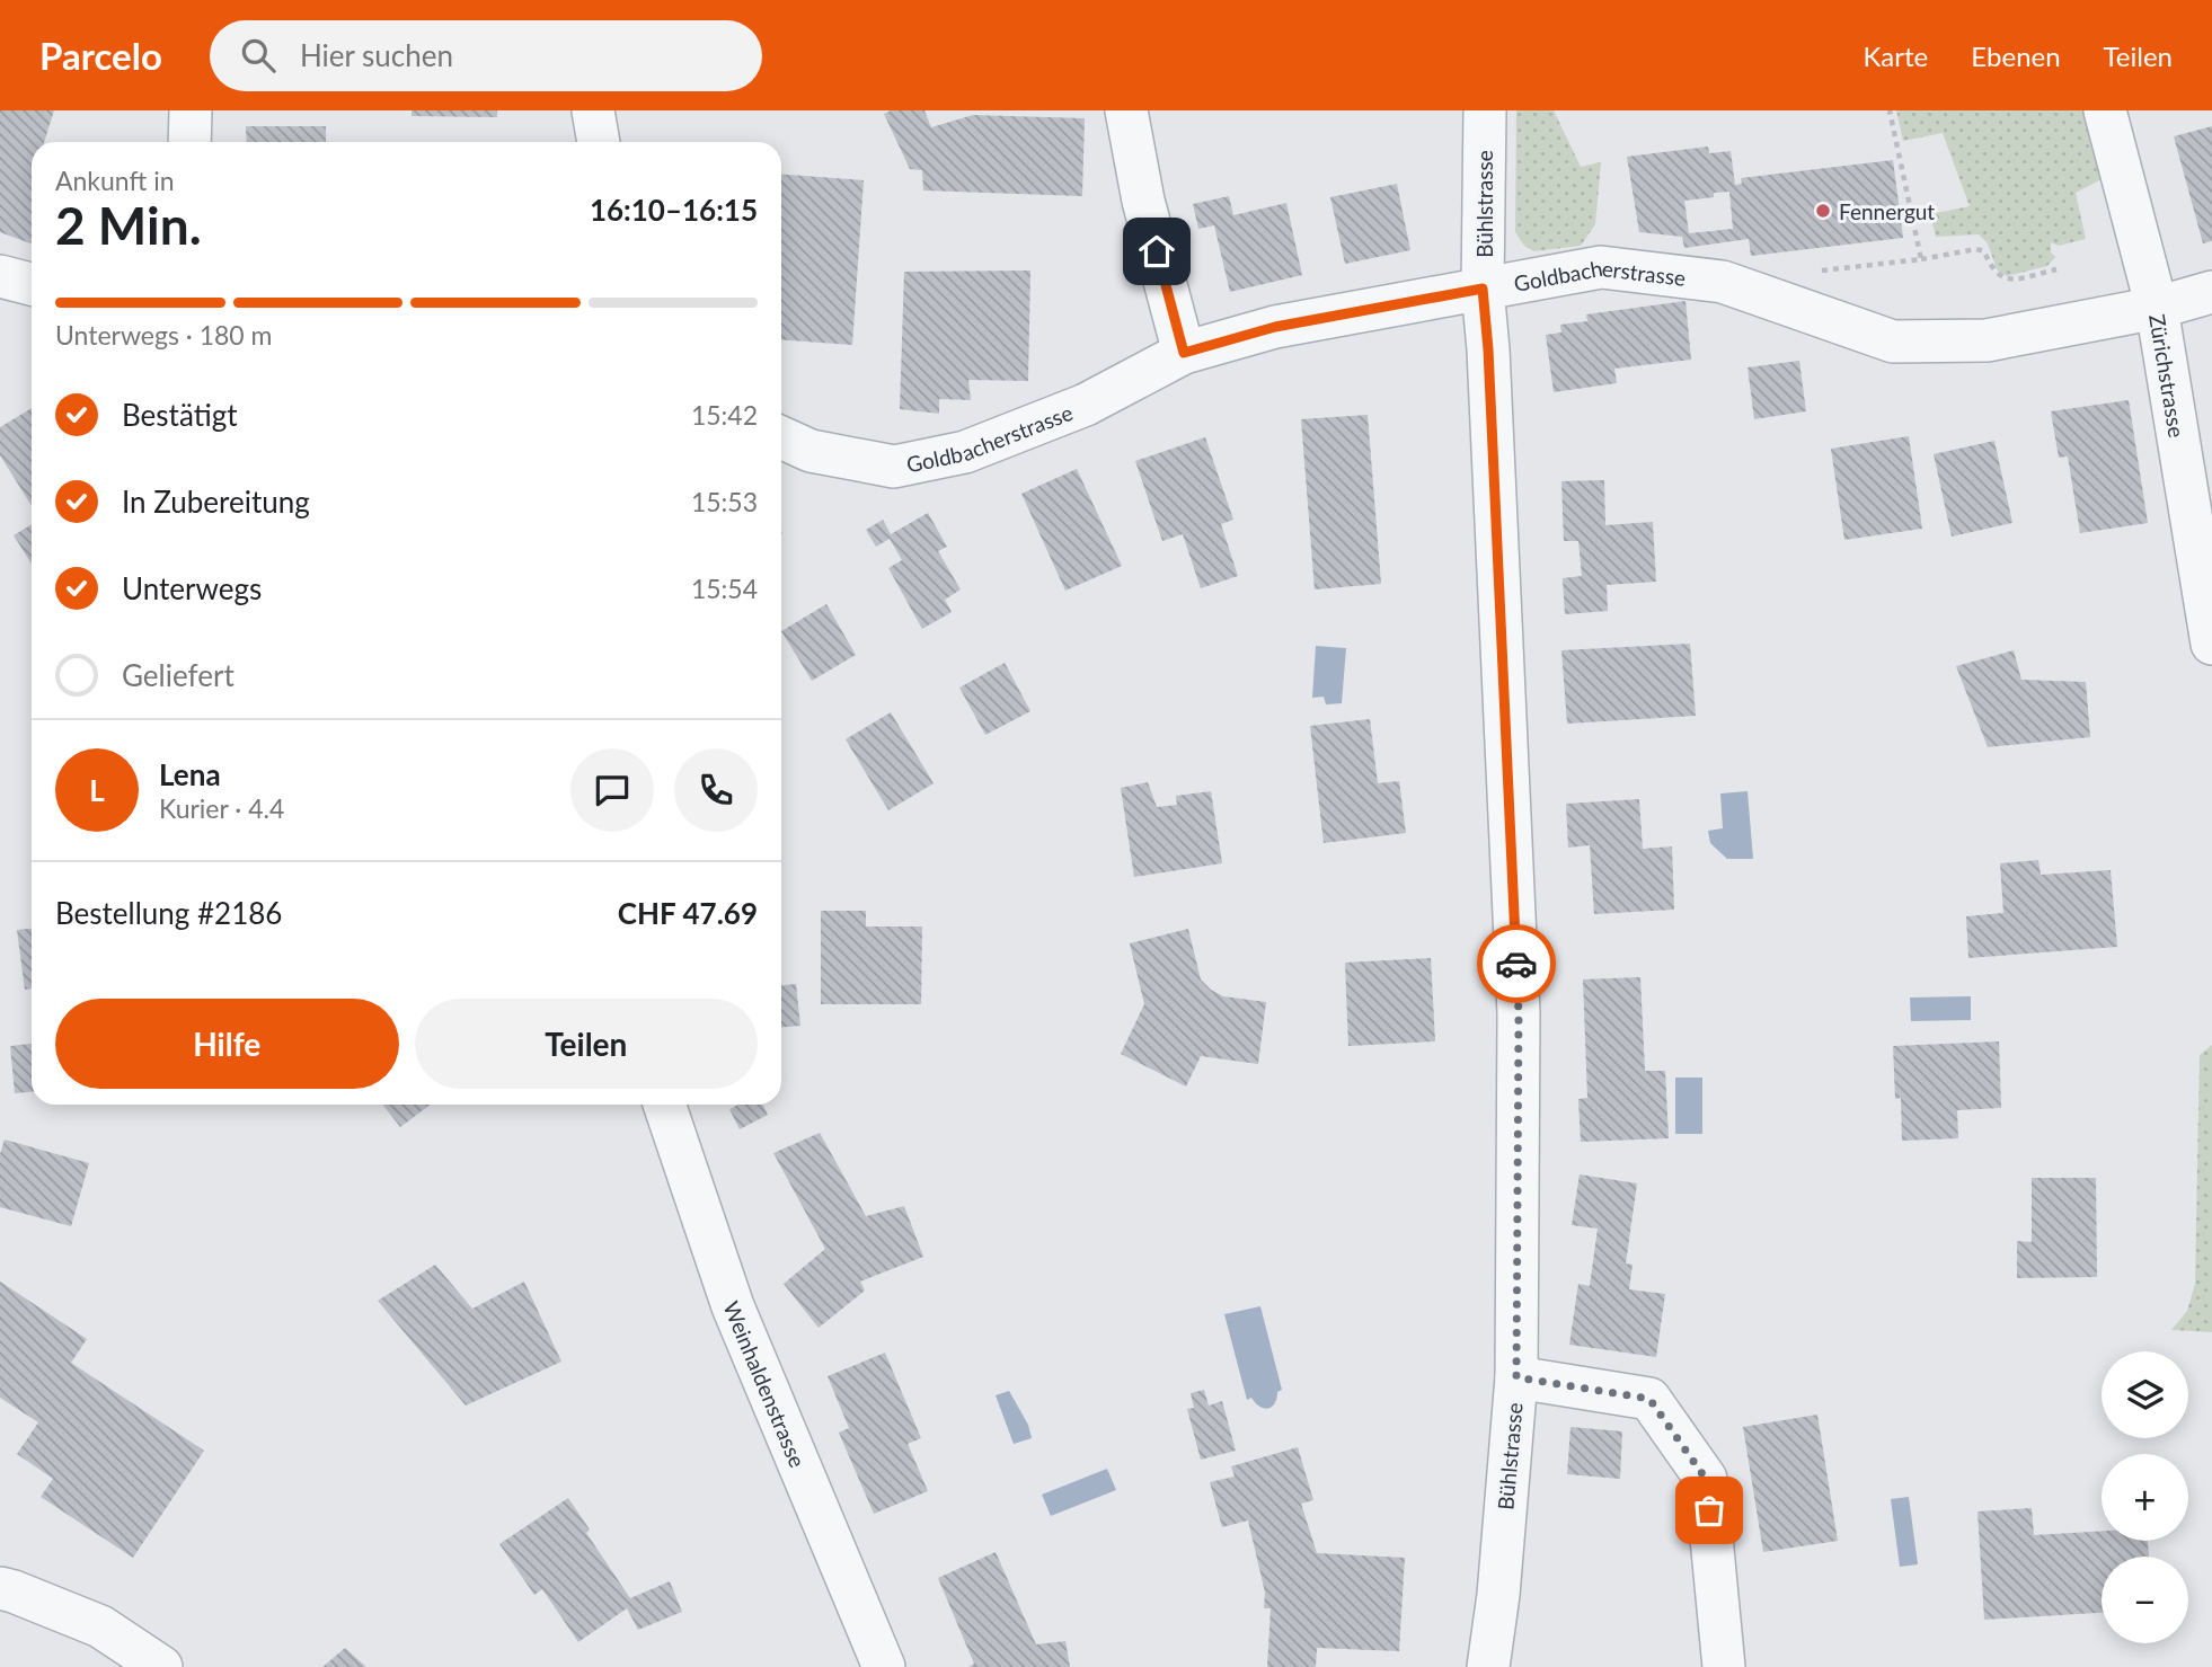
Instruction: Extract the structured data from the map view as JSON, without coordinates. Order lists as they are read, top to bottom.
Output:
{
  "streets": {
    "street": [
      "Bühlstrasse",
      "Goldbacherstrasse",
      "Zürichstrasse",
      "Weinhaldenstrasse"
    ]
  },
  "crossings": [
    ["Bühlstrasse", "Goldbacherstrasse"],
    ["Goldbacherstrasse", "Zürichstrasse"]
  ],
  "places": ["Fennergut"],
  "page": {
    "header": "Parcelo",
    "search": "Hier suchen",
    "nav": ["Karte", "Ebenen", "Teilen"],
    "heading": ["2 Min.", "Ankunft in", "16:10–16:15"],
    "panel": [
      "Lena",
      "Kurier · 4.4",
      "Bestellung #2186",
      "CHF 47.69"
    ],
    "bar": "Unterwegs · 180 m",
    "list": [
      ["Bestätigt", "15:42"],
      ["In Zubereitung", "15:53"],
      ["Unterwegs", "15:54"],
      "Geliefert"
    ],
    "round": "L",
    "buttons": ["Hilfe", "Teilen"],
    "map_buttons": ["+", "−"]
  }
}
